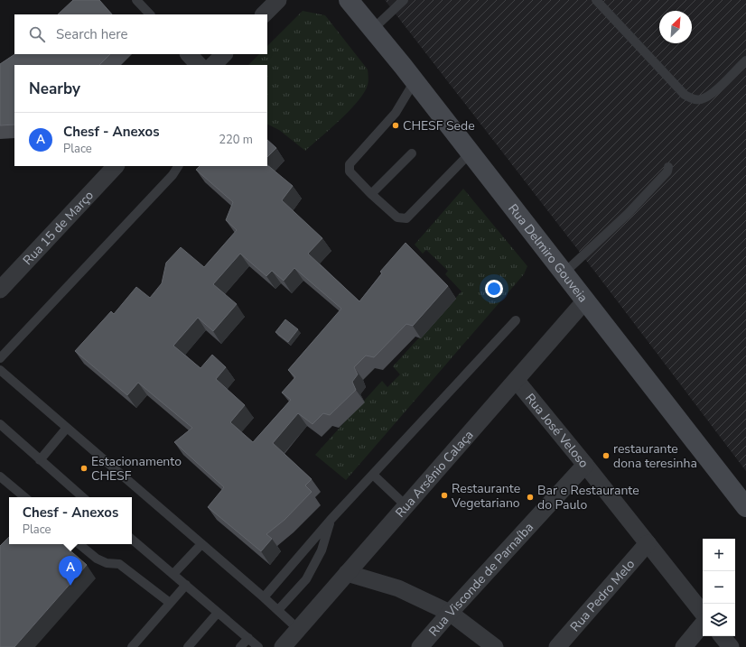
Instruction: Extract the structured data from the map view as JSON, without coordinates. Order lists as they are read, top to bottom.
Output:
{
  "streets": {
    "street": [
      "Rua 15 de Março",
      "Rua Delmiro Gouveia",
      "Rua José Veloso",
      "Rua Arsênio Calaça",
      "Rua Visconde de Parnaíba",
      "Rua Pedro Melo"
    ]
  },
  "crossings": [
    ["Rua Delmiro Gouveia", "Rua Arsênio Calaça"],
    ["Rua José Veloso", "Rua Arsênio Calaça"],
    ["Rua José Veloso", "Rua Visconde de Parnaíba"],
    ["Rua José Veloso", "Rua Pedro Melo"]
  ],
  "places": [
    "CHESF Sede",
    "restaurante dona teresinha",
    "Estacionamento CHESF",
    "Restaurante Vegetariano",
    "Bar e Restaurante do Paulo"
  ],
  "north": "top right",
  "page": {
    "search": "Search here",
    "heading": "Nearby",
    "list": [
      {
        "mark": "A",
        "name": "Chesf - Anexos",
        "note": "Place",
        "value": "220 m"
      }
    ],
    "popup": ["Chesf - Anexos", "Place"],
    "map_buttons": ["+", "−"],
    "pins": "A"
  }
}
